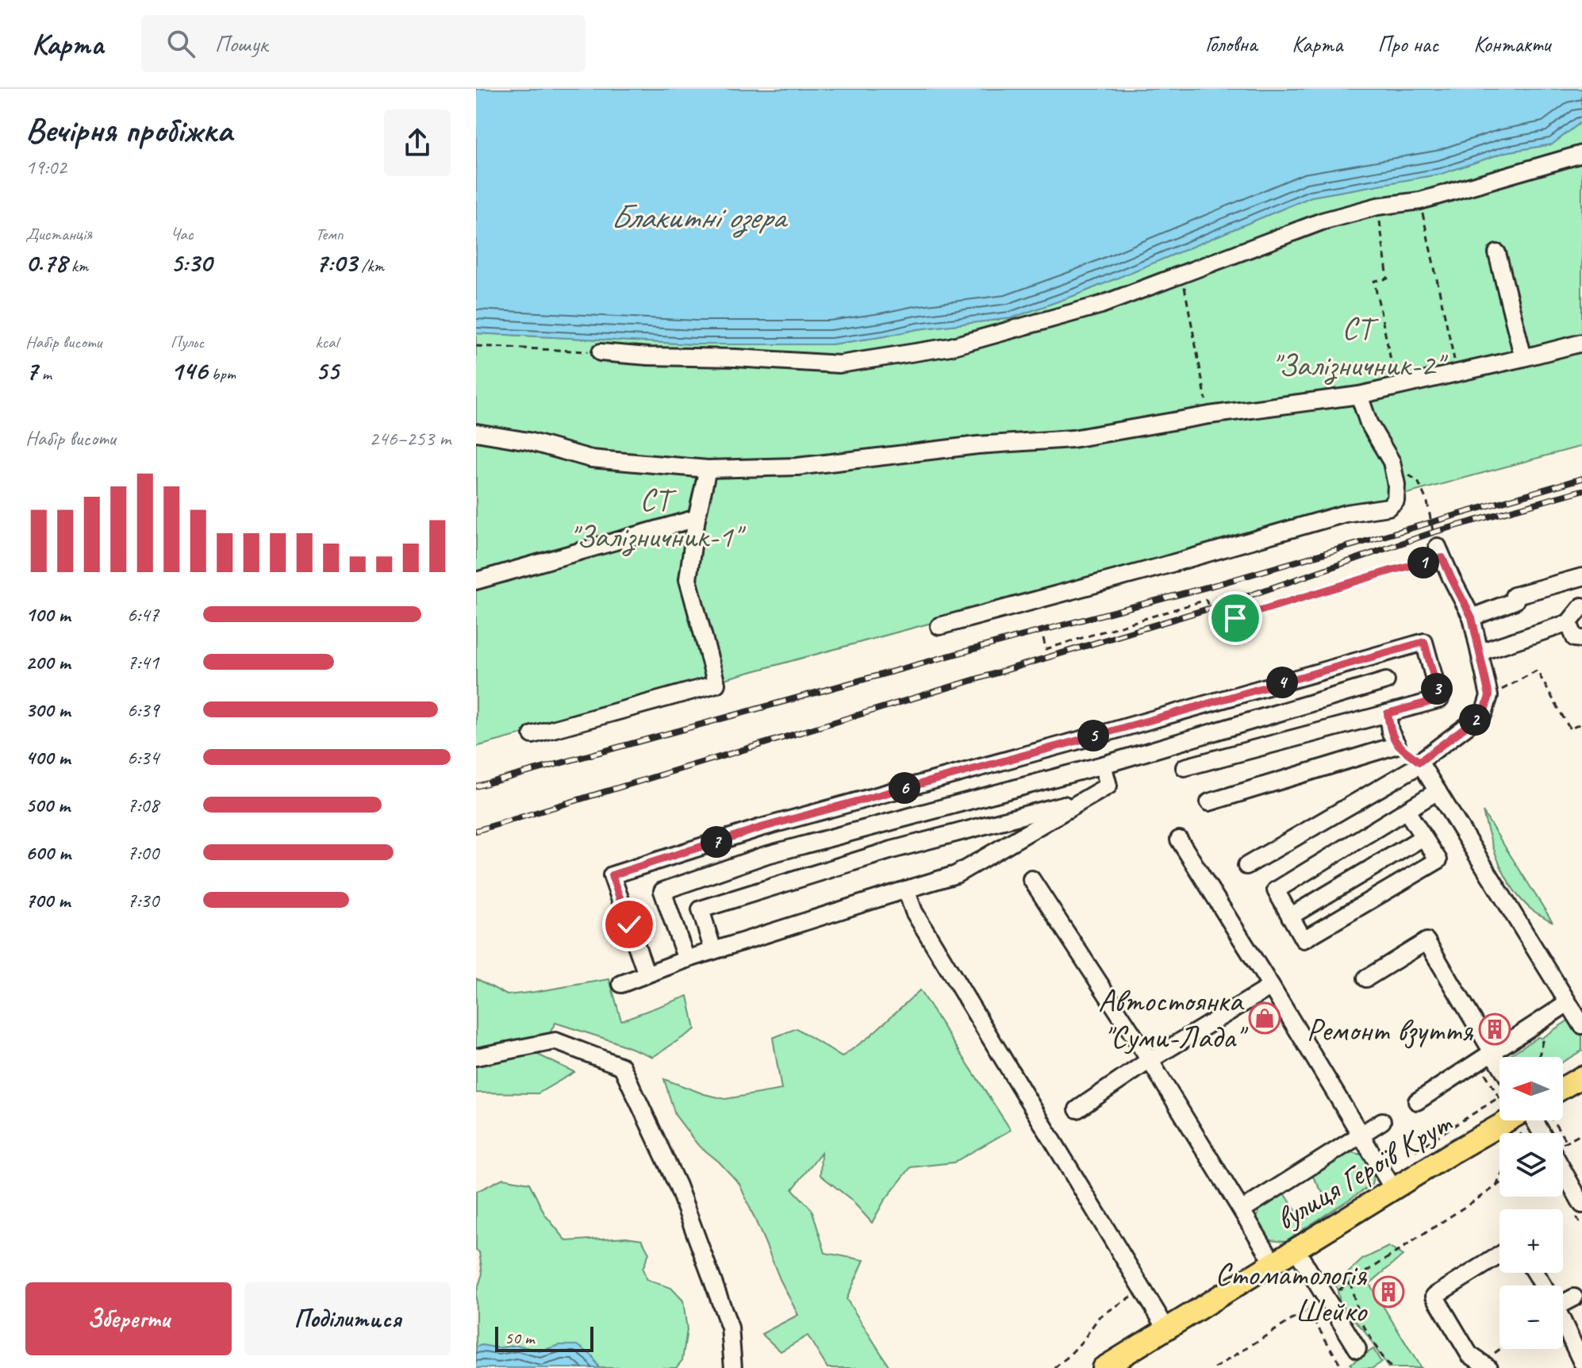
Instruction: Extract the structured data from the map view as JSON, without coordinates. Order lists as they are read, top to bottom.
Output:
{
  "streets": {
    "main road": ["вулиця Героїв Крут"]
  },
  "water": ["Блакитні озера"],
  "parks": ["СТ \"Залізничник-2\"", "СТ \"Залізничник-1\""],
  "places": {
    "shop": ["Автостоянка \"Суми-Лада\""],
    "building": ["Ремонт взуття", "Стоматологія Шейко"]
  },
  "scale_bar": "50 m",
  "north": "left",
  "page": {
    "header": "Карта",
    "search": "Пошук",
    "nav": [
      "Головна",
      "Карта",
      "Про нас",
      "Контакти"
    ],
    "heading": ["Вечірня пробіжка", "19:02"],
    "stats": [
      ["Дистанція", "0.78 km"],
      ["Час", "5:30"],
      ["Темп", "7:03 /km"],
      ["Набір висоти", "7 m"],
      ["Пульс", "146 bpm"],
      ["kcal", "55"]
    ],
    "chart": ["Набір висоти", "246–253 m"],
    "pins": [
      "1",
      "4",
      "3",
      "2",
      "5",
      "6",
      "7"
    ],
    "list": [
      {
        "name": "100 m",
        "note": "6:47"
      },
      {
        "name": "200 m",
        "note": "7:41"
      },
      {
        "name": "300 m",
        "note": "6:39"
      },
      {
        "name": "400 m",
        "note": "6:34"
      },
      {
        "name": "500 m",
        "note": "7:08"
      },
      {
        "name": "600 m",
        "note": "7:00"
      },
      {
        "name": "700 m",
        "note": "7:30"
      }
    ],
    "map_buttons": ["+", "−"],
    "buttons": ["Зберегти", "Поділитися"],
    "scale": "50 m"
  }
}
